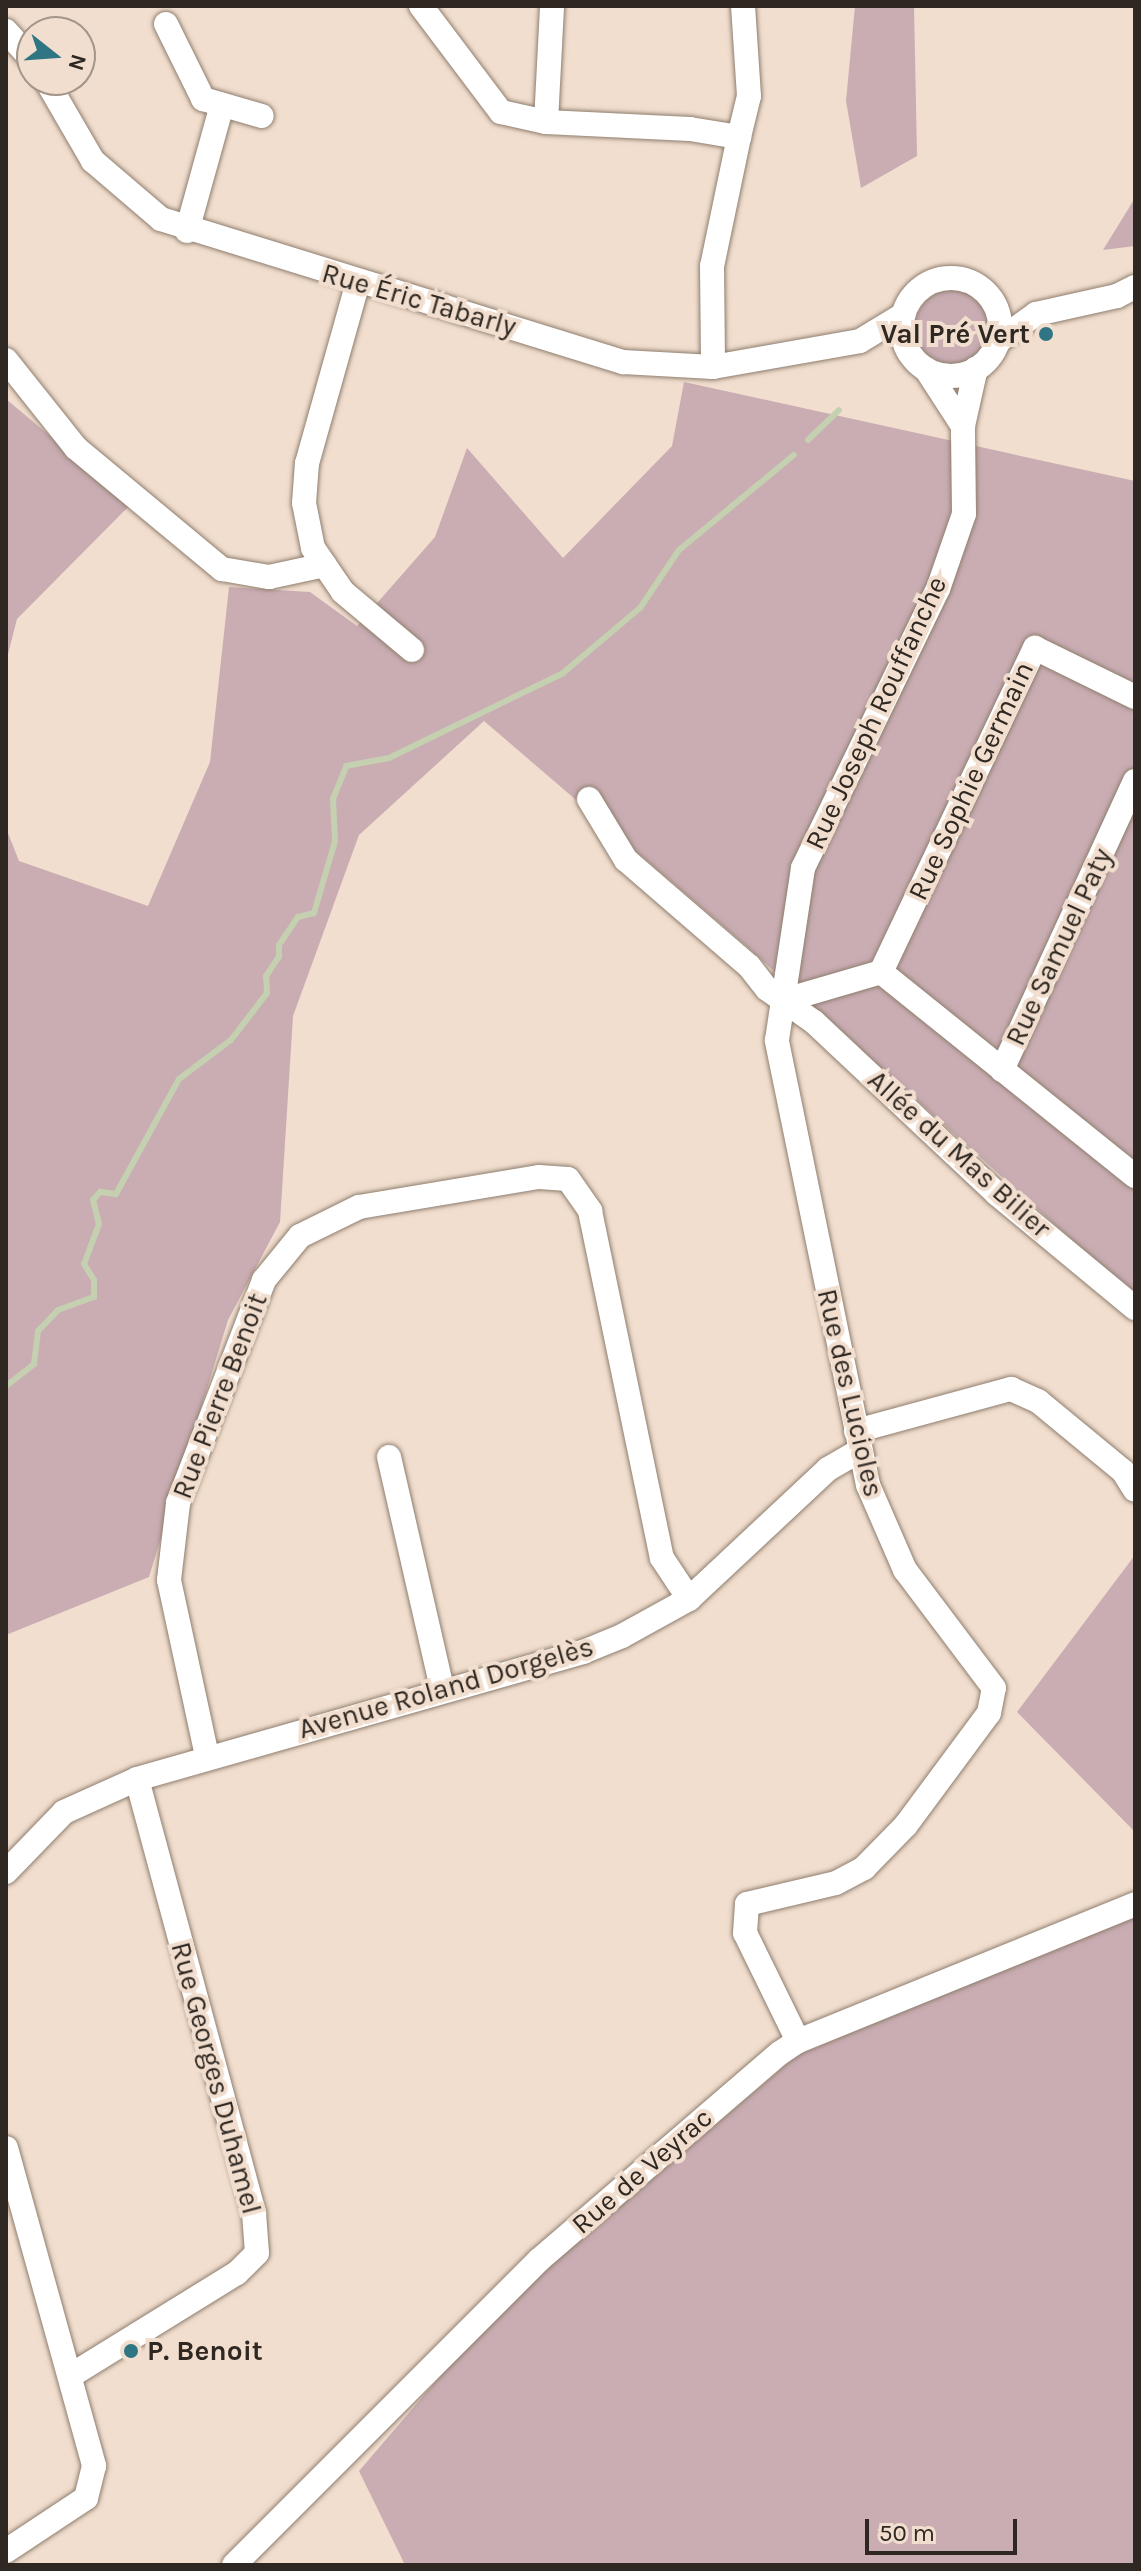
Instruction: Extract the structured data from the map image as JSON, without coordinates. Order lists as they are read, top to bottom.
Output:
{
  "streets": {
    "street": [
      "Rue Éric Tabarly",
      "Rue Joseph Rouffanche",
      "Rue Sophie Germain",
      "Rue Samuel Paty",
      "Allée du Mas Bilier",
      "Rue des Lucioles",
      "Rue Pierre Benoit",
      "Avenue Roland Dorgelès",
      "Rue Georges Duhamel",
      "Rue de Veyrac"
    ]
  },
  "crossings": [
    ["Rue Joseph Rouffanche", "Allée du Mas Bilier"],
    ["Rue Joseph Rouffanche", "Rue des Lucioles"],
    ["Allée du Mas Bilier", "Rue des Lucioles"],
    ["Rue des Lucioles", "Avenue Roland Dorgelès"],
    ["Rue des Lucioles", "Rue de Veyrac"],
    ["Rue Pierre Benoit", "Avenue Roland Dorgelès"],
    ["Avenue Roland Dorgelès", "Rue Georges Duhamel"]
  ],
  "places": ["Val Pré Vert", "P. Benoit"],
  "scale_bar": "50 m",
  "north": "right"
}
